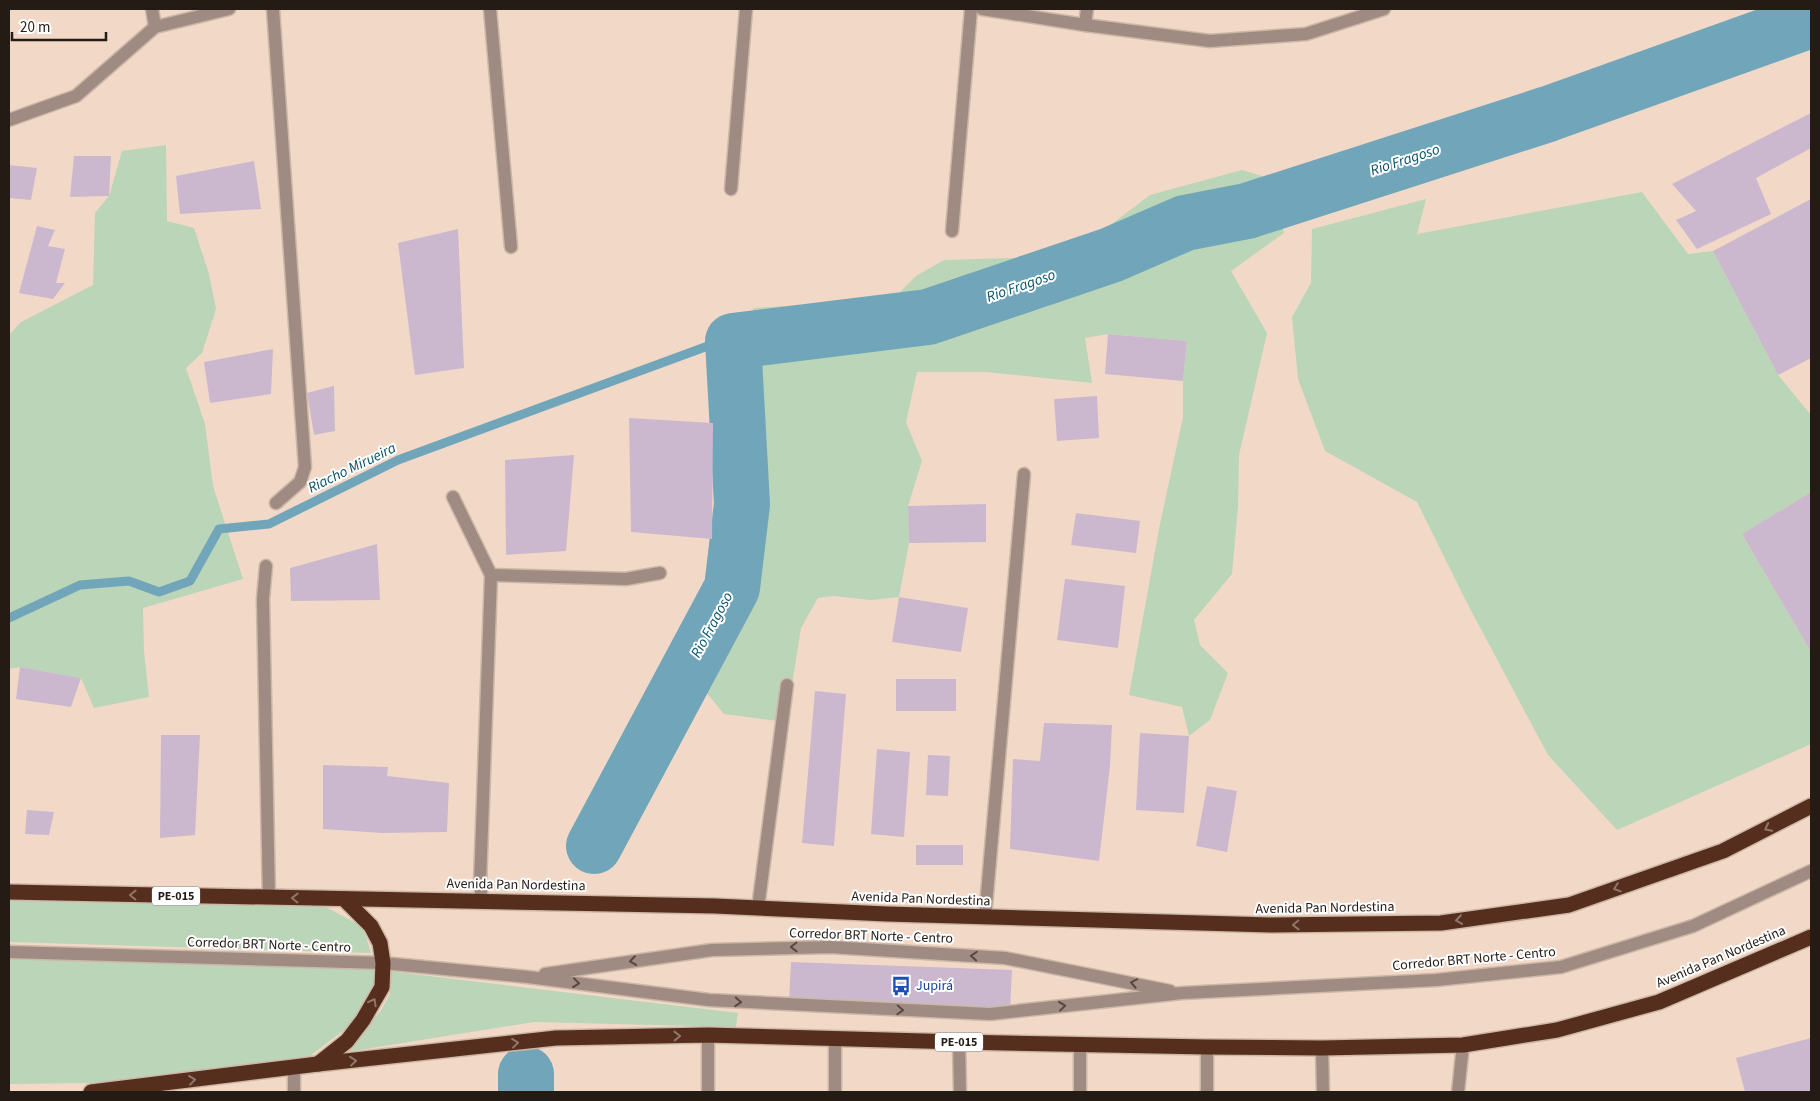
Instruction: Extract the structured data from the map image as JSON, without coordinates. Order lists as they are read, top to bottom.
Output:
{
  "streets": {
    "highway": ["Avenida Pan Nordestina", "PE-015"],
    "street": ["Corredor BRT Norte - Centro"]
  },
  "water": ["Rio Fragoso", "Riacho Mirueira"],
  "places": {
    "bus stop": ["Jupirá"]
  },
  "scale_bar": "20 m"
}
